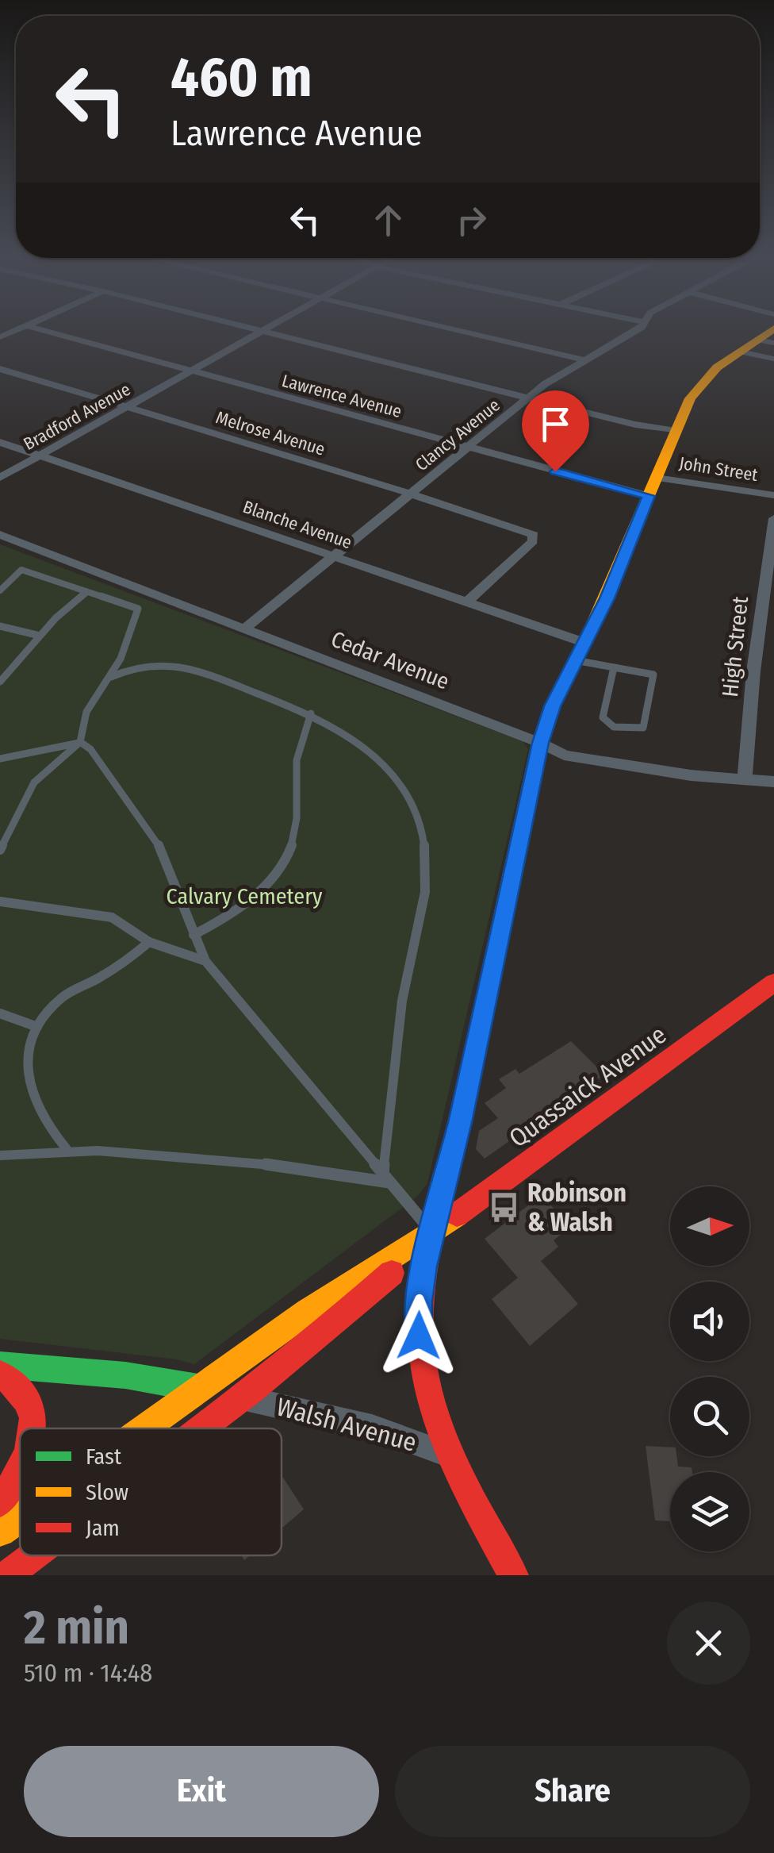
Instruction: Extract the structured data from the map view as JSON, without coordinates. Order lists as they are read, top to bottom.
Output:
{
  "streets": {
    "main road": ["Quassaick Avenue", "Walsh Avenue"],
    "street": [
      "Lawrence Avenue",
      "Bradford Avenue",
      "Melrose Avenue",
      "Clancy Avenue",
      "John Street",
      "Blanche Avenue",
      "High Street",
      "Cedar Avenue"
    ]
  },
  "crossings": [
    ["Lawrence Avenue", "Bradford Avenue"],
    ["Lawrence Avenue", "Clancy Avenue"],
    ["Lawrence Avenue", "Walsh Avenue"],
    ["Bradford Avenue", "Melrose Avenue"],
    ["Bradford Avenue", "Blanche Avenue"],
    ["Melrose Avenue", "Clancy Avenue"],
    ["Melrose Avenue", "Blanche Avenue"],
    ["Clancy Avenue", "Blanche Avenue"],
    ["Clancy Avenue", "Cedar Avenue"],
    ["John Street", "Walsh Avenue"],
    ["Blanche Avenue", "Walsh Avenue"],
    ["High Street", "Cedar Avenue"],
    ["Cedar Avenue", "Walsh Avenue"],
    ["Quassaick Avenue", "Walsh Avenue"]
  ],
  "parks": ["Calvary Cemetery"],
  "places": {
    "bus stop": ["Robinson & Walsh"]
  },
  "legend": ["Fast", "Slow", "Jam"],
  "north": "right",
  "page": {
    "turn": ["460 m", "Lawrence Avenue"],
    "heading": ["2 min", "510 m · 14:48"],
    "buttons": ["Exit", "Share"]
  }
}
